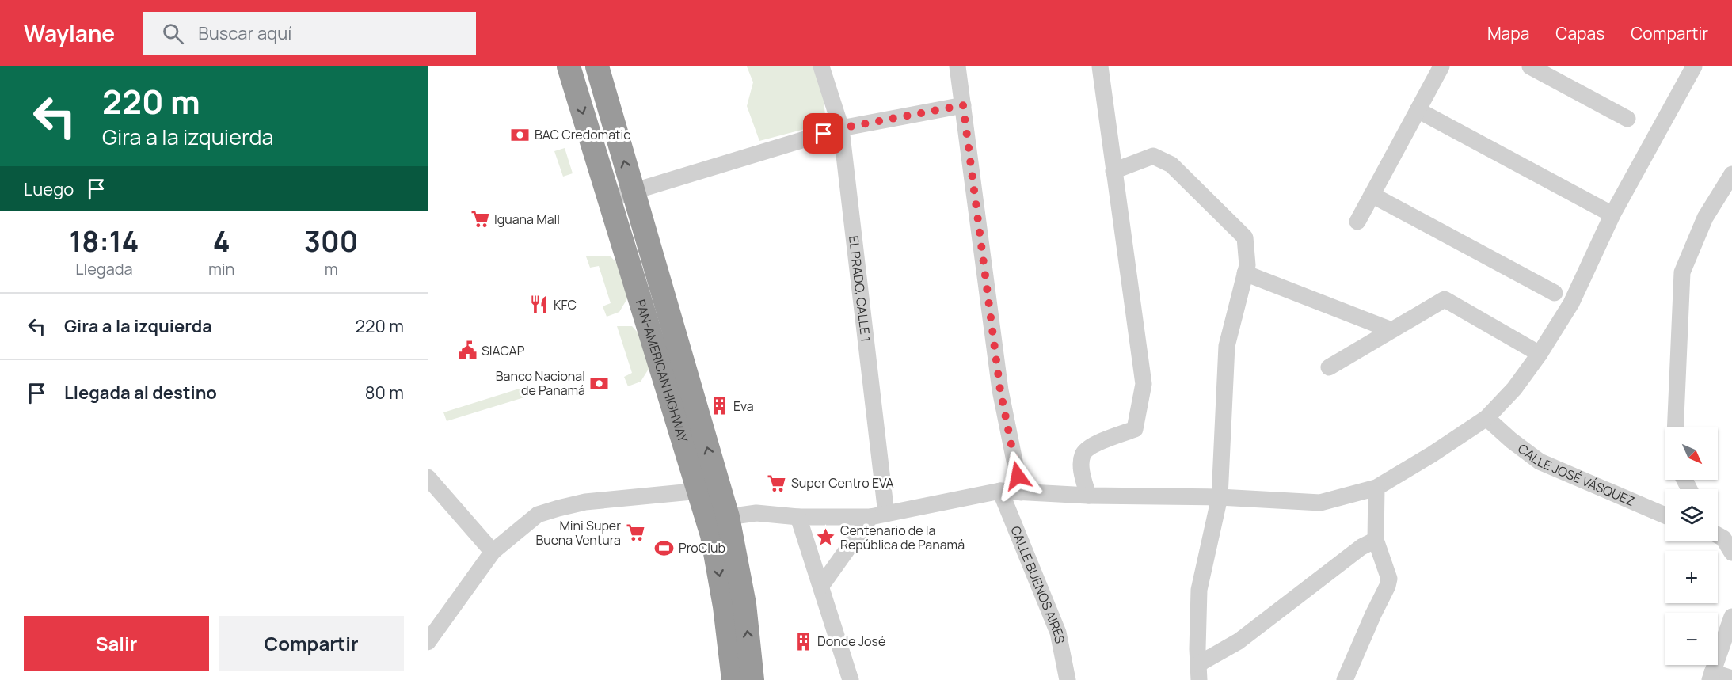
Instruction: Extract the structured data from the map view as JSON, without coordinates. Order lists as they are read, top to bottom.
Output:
{
  "streets": {
    "highway": ["PAN-AMERICAN HIGHWAY"],
    "street": ["EL PRADO, CALLE 1", "CALLE JOSÉ VÁSQUEZ", "CALLE BUENOS AIRES"]
  },
  "places": {
    "bank": ["BAC Credomatic", "Banco Nacional de Panamá"],
    "supermarket": ["Iguana Mall", "Super Centro EVA", "Mini Super Buena Ventura"],
    "restaurant": ["KFC"],
    "public building": ["SIACAP"],
    "building": ["Eva", "Donde José"],
    "place": ["Centenario de la República de Panamá"],
    "sports": ["ProClub"]
  },
  "north": "bottom right",
  "page": {
    "header": "Waylane",
    "search": "Buscar aquí",
    "nav": ["Mapa", "Capas", "Compartir"],
    "turn": ["220 m", "Gira a la izquierda"],
    "then": "Luego",
    "eta": [
      "18:14",
      "Llegada",
      "4",
      "min",
      "300",
      "m"
    ],
    "list": [
      {
        "name": "Gira a la izquierda",
        "value": "220 m"
      },
      {
        "name": "Llegada al destino",
        "value": "80 m"
      }
    ],
    "map_buttons": ["+", "−"],
    "buttons": ["Salir", "Compartir"]
  }
}
